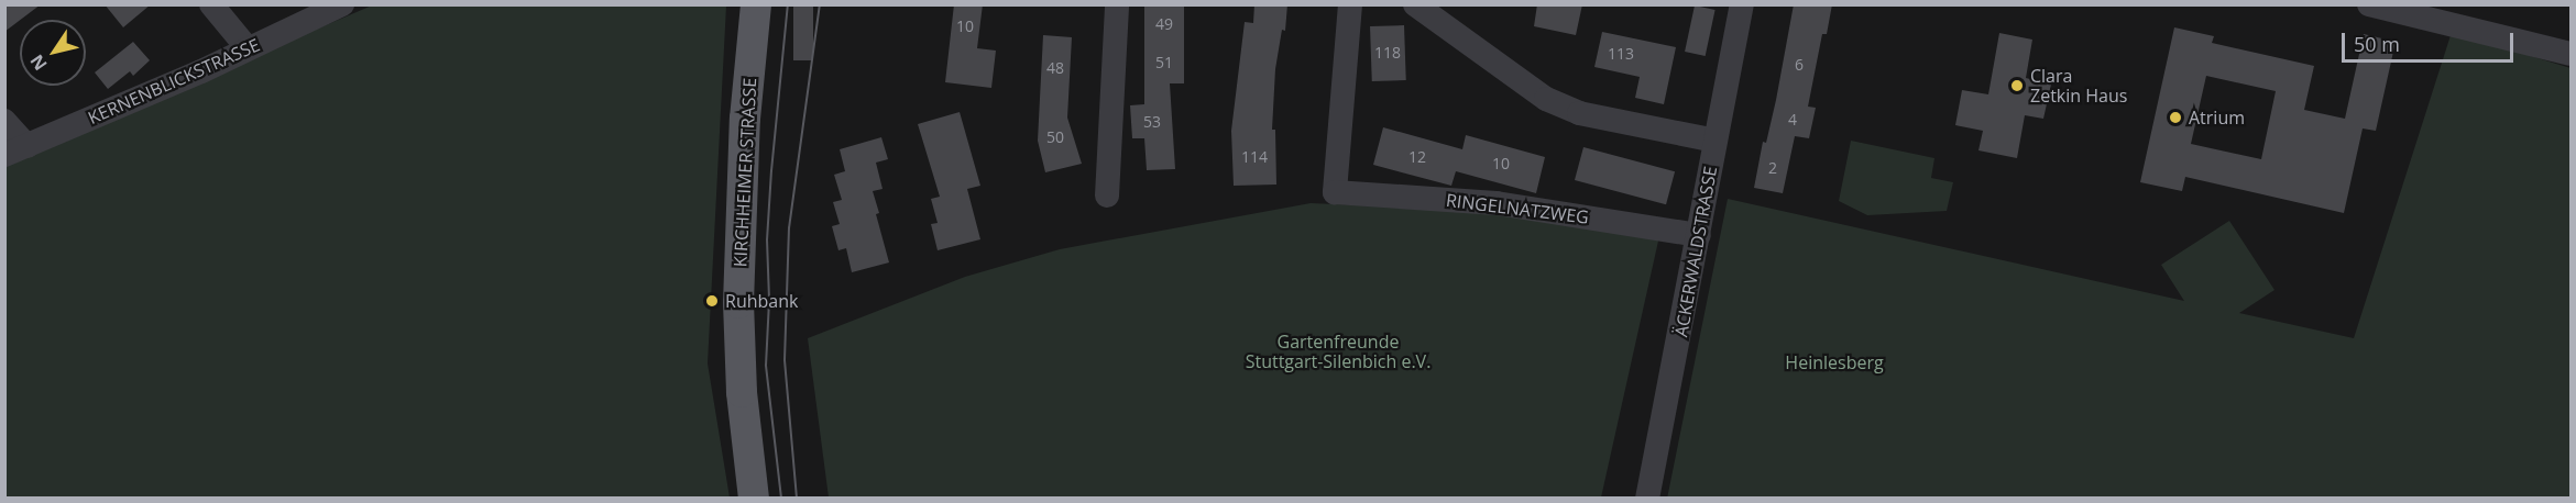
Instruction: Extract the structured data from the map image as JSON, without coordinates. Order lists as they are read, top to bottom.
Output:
{
  "streets": {
    "main road": ["KIRCHHEIMER STRASSE"],
    "street": ["KERNENBLICKSTRASSE", "RINGELNATZWEG", "ÄCKERWALDSTRASSE"]
  },
  "crossings": [
    ["RINGELNATZWEG", "ÄCKERWALDSTRASSE"]
  ],
  "parks": ["Gartenfreunde Stuttgart-Silenbich e.V.", "Heinlesberg"],
  "places": ["Clara Zetkin Haus", "Atrium", "Ruhbank"],
  "house_numbers": [
    "49",
    "10",
    "118",
    "113",
    "51",
    "6",
    "48",
    "4",
    "53",
    "50",
    "114",
    "12",
    "10",
    "2"
  ],
  "scale_bar": "50 m",
  "north": "bottom left"
}
